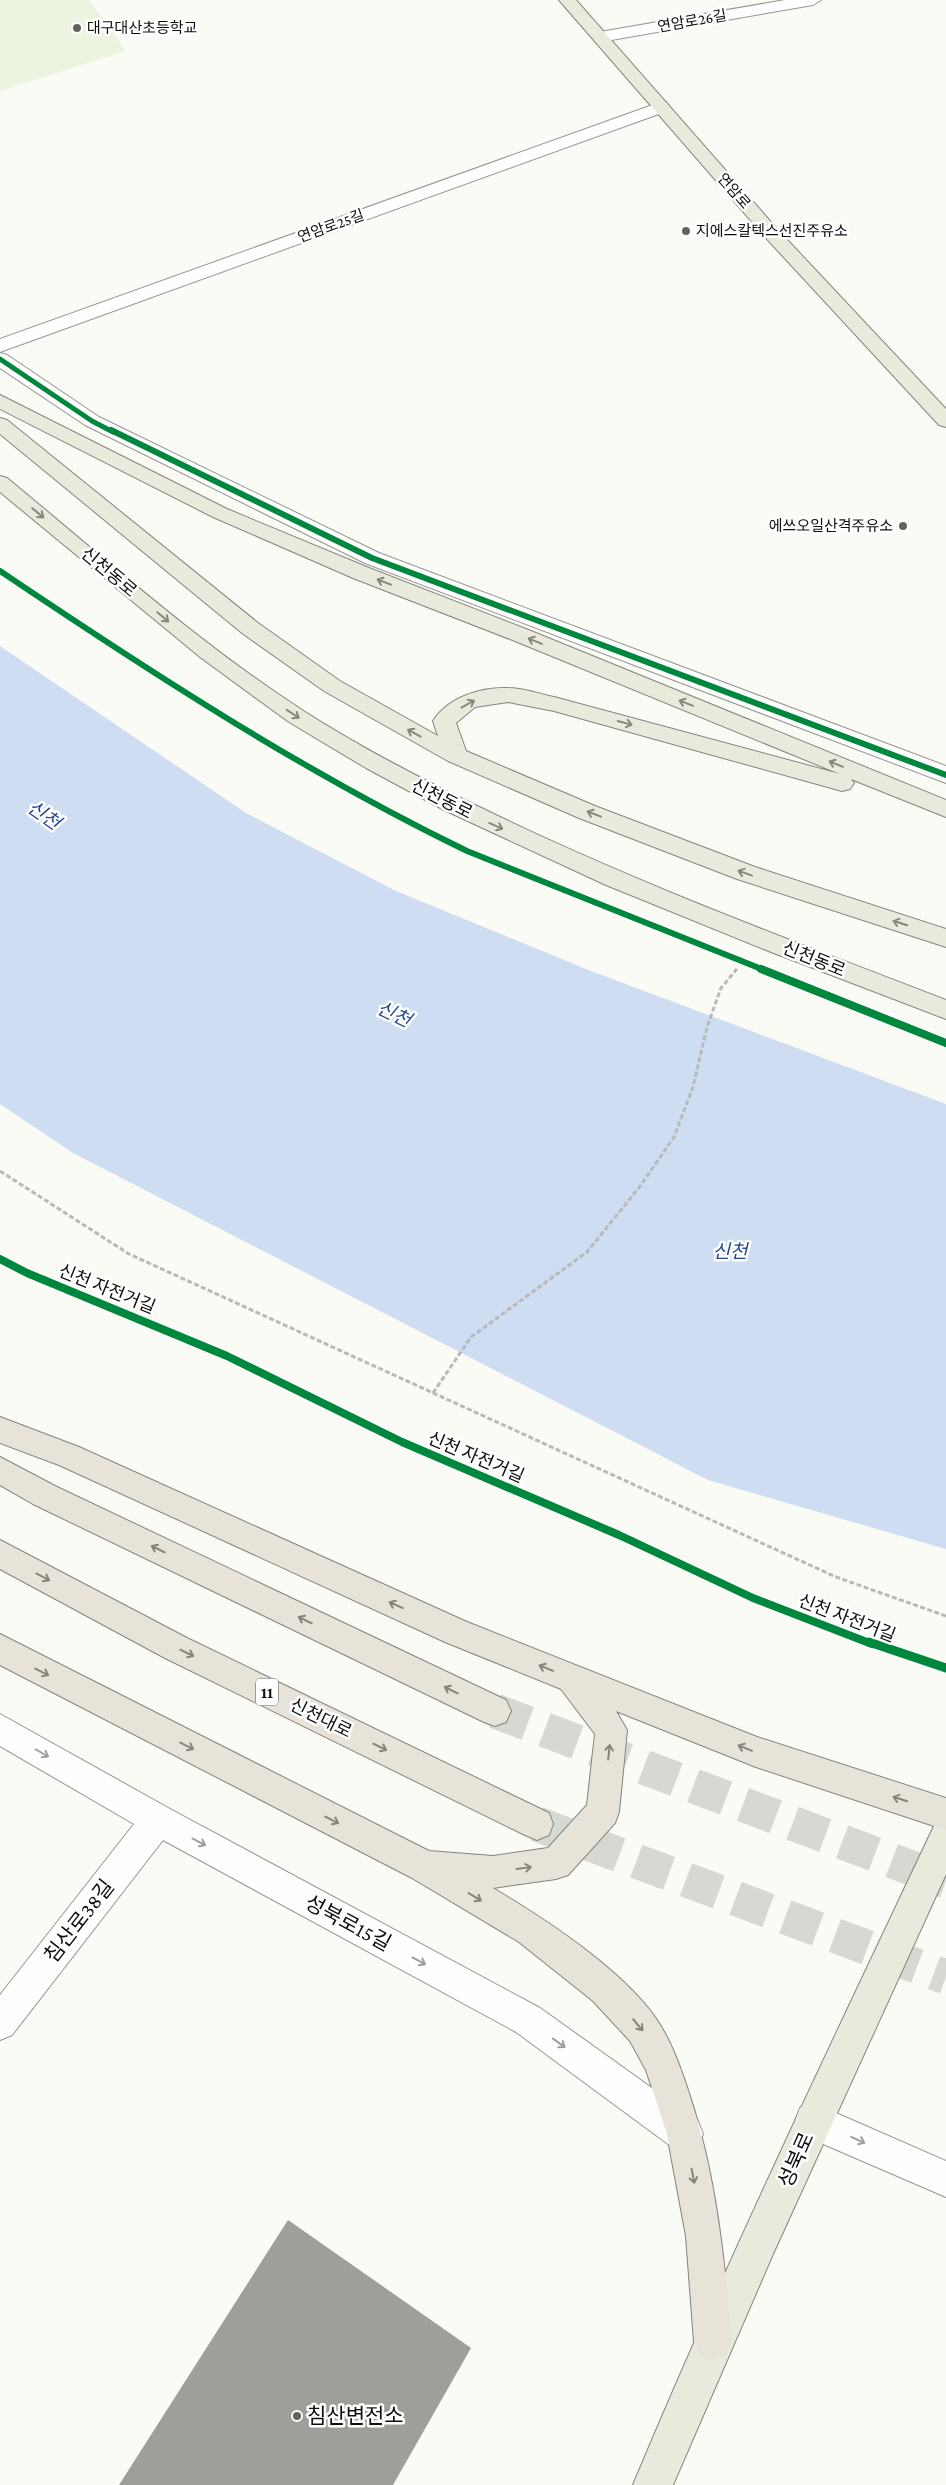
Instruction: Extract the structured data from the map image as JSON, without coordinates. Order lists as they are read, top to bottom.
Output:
{
  "streets": {
    "highway": ["11", "신천대로"],
    "main road": ["연암로", "신천동로", "성북로"],
    "street": [
      "연암로26길",
      "연암로25길",
      "침산로38길",
      "성북로15길"
    ],
    "cycle path": ["신천 자전거길"]
  },
  "crossings": [
    ["연암로26길", "연암로"],
    ["연암로", "연암로25길"],
    ["침산로38길", "성북로15길"]
  ],
  "one_way": ["성북로15길"],
  "water": ["신천"],
  "places": [
    "대구대산초등학교",
    "지에스칼텍스선진주유소",
    "에쓰오일산격주유소",
    "침산변전소"
  ]
}
